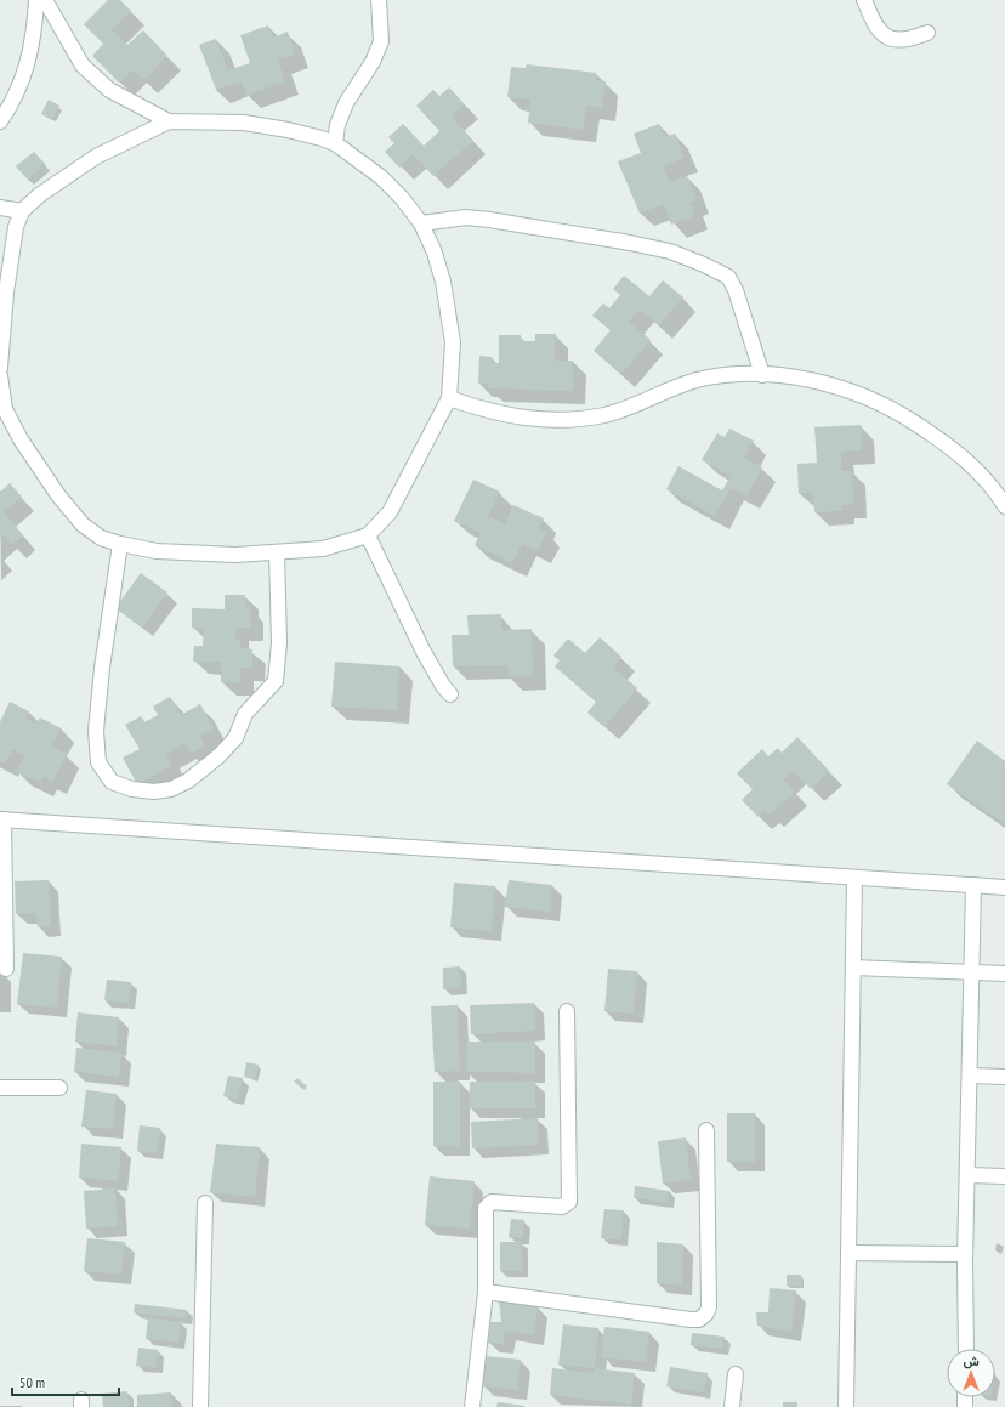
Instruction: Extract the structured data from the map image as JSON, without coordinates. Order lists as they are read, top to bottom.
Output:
{
  "scale_bar": "50 m",
  "north": "top"
}
